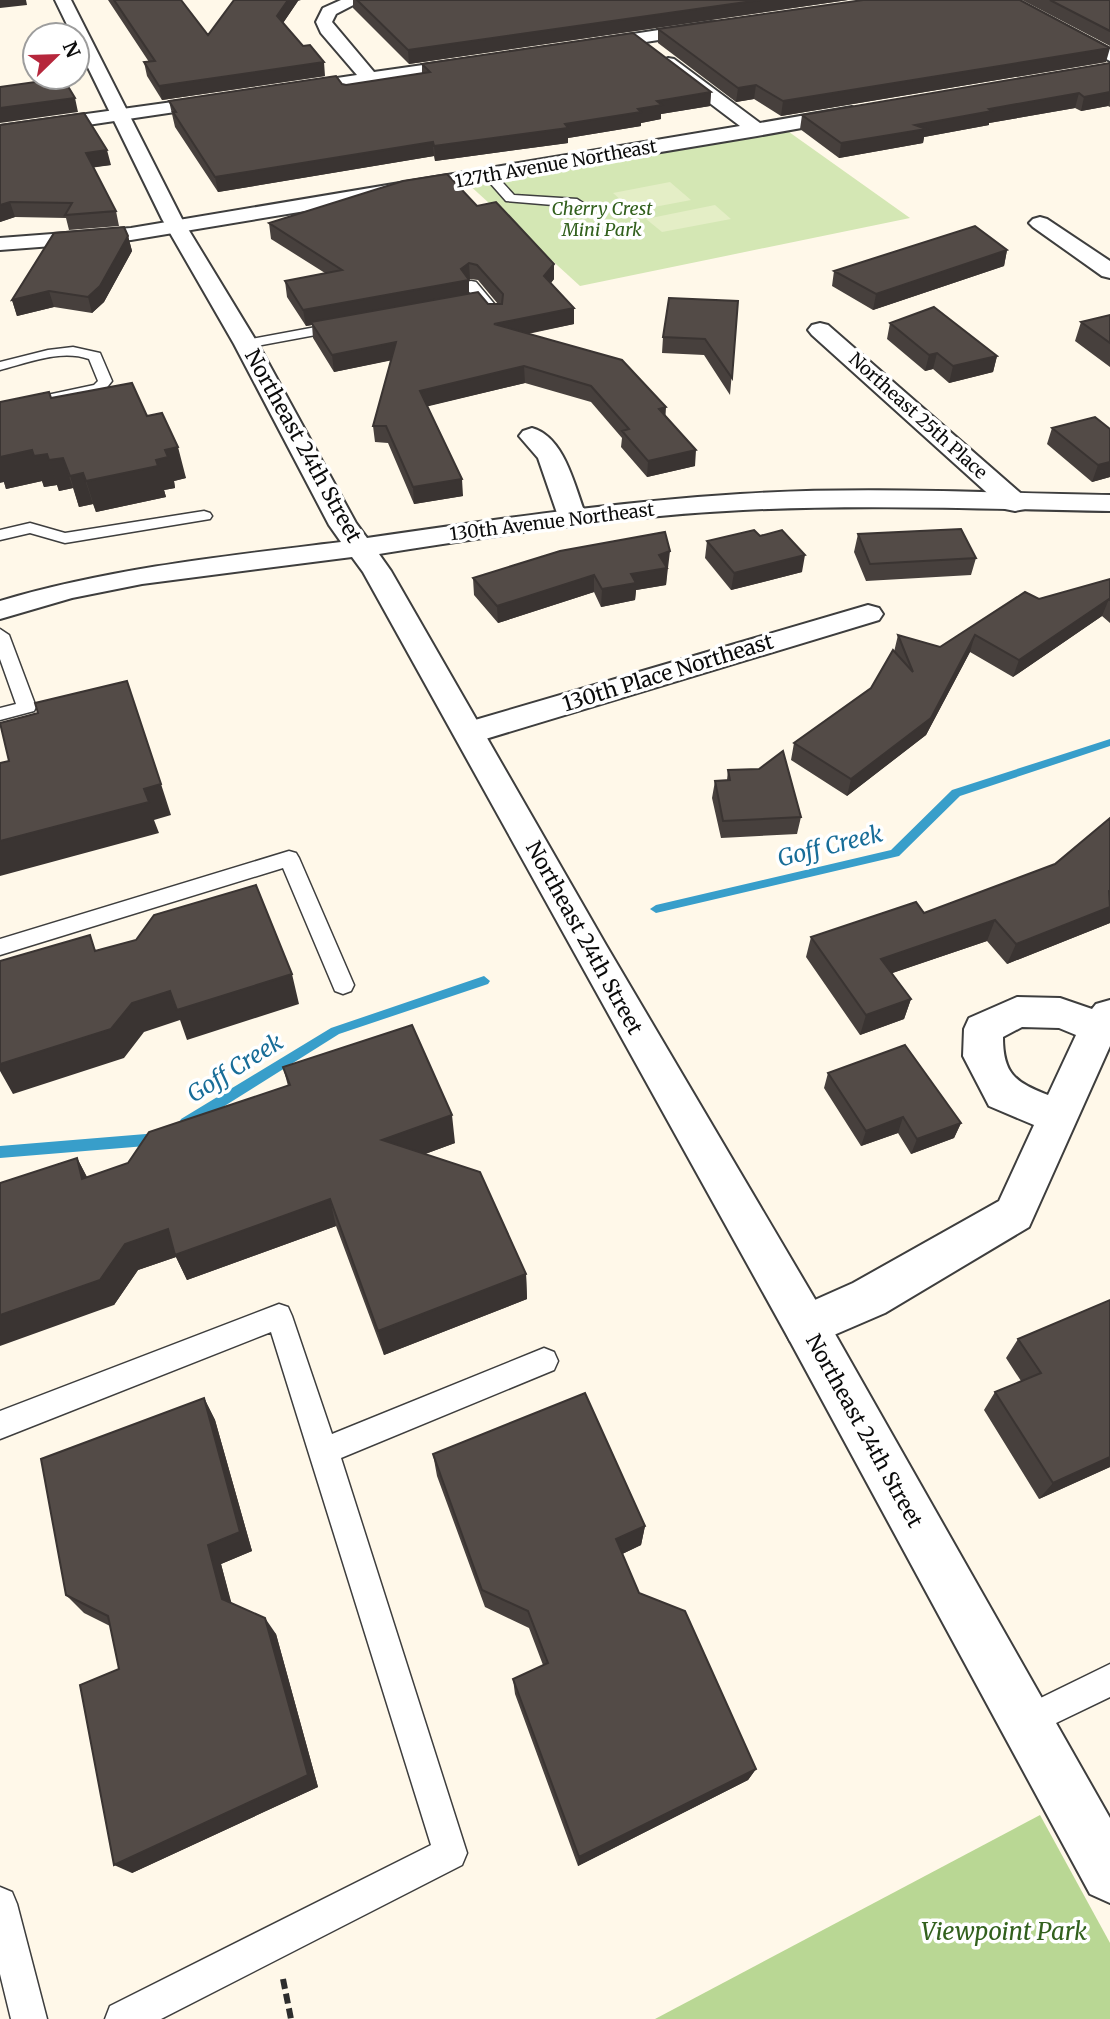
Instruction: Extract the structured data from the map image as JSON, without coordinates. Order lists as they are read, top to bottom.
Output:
{
  "streets": {
    "street": [
      "127th Avenue Northeast",
      "Northeast 25th Place",
      "Northeast 24th Street",
      "130th Avenue Northeast",
      "130th Place Northeast"
    ]
  },
  "crossings": [
    ["127th Avenue Northeast", "Northeast 24th Street"],
    ["Northeast 25th Place", "130th Avenue Northeast"],
    ["Northeast 24th Street", "130th Avenue Northeast"],
    ["Northeast 24th Street", "130th Place Northeast"]
  ],
  "water": ["Goff Creek"],
  "parks": ["Cherry Crest Mini Park", "Viewpoint Park"],
  "north": "top right"
}
